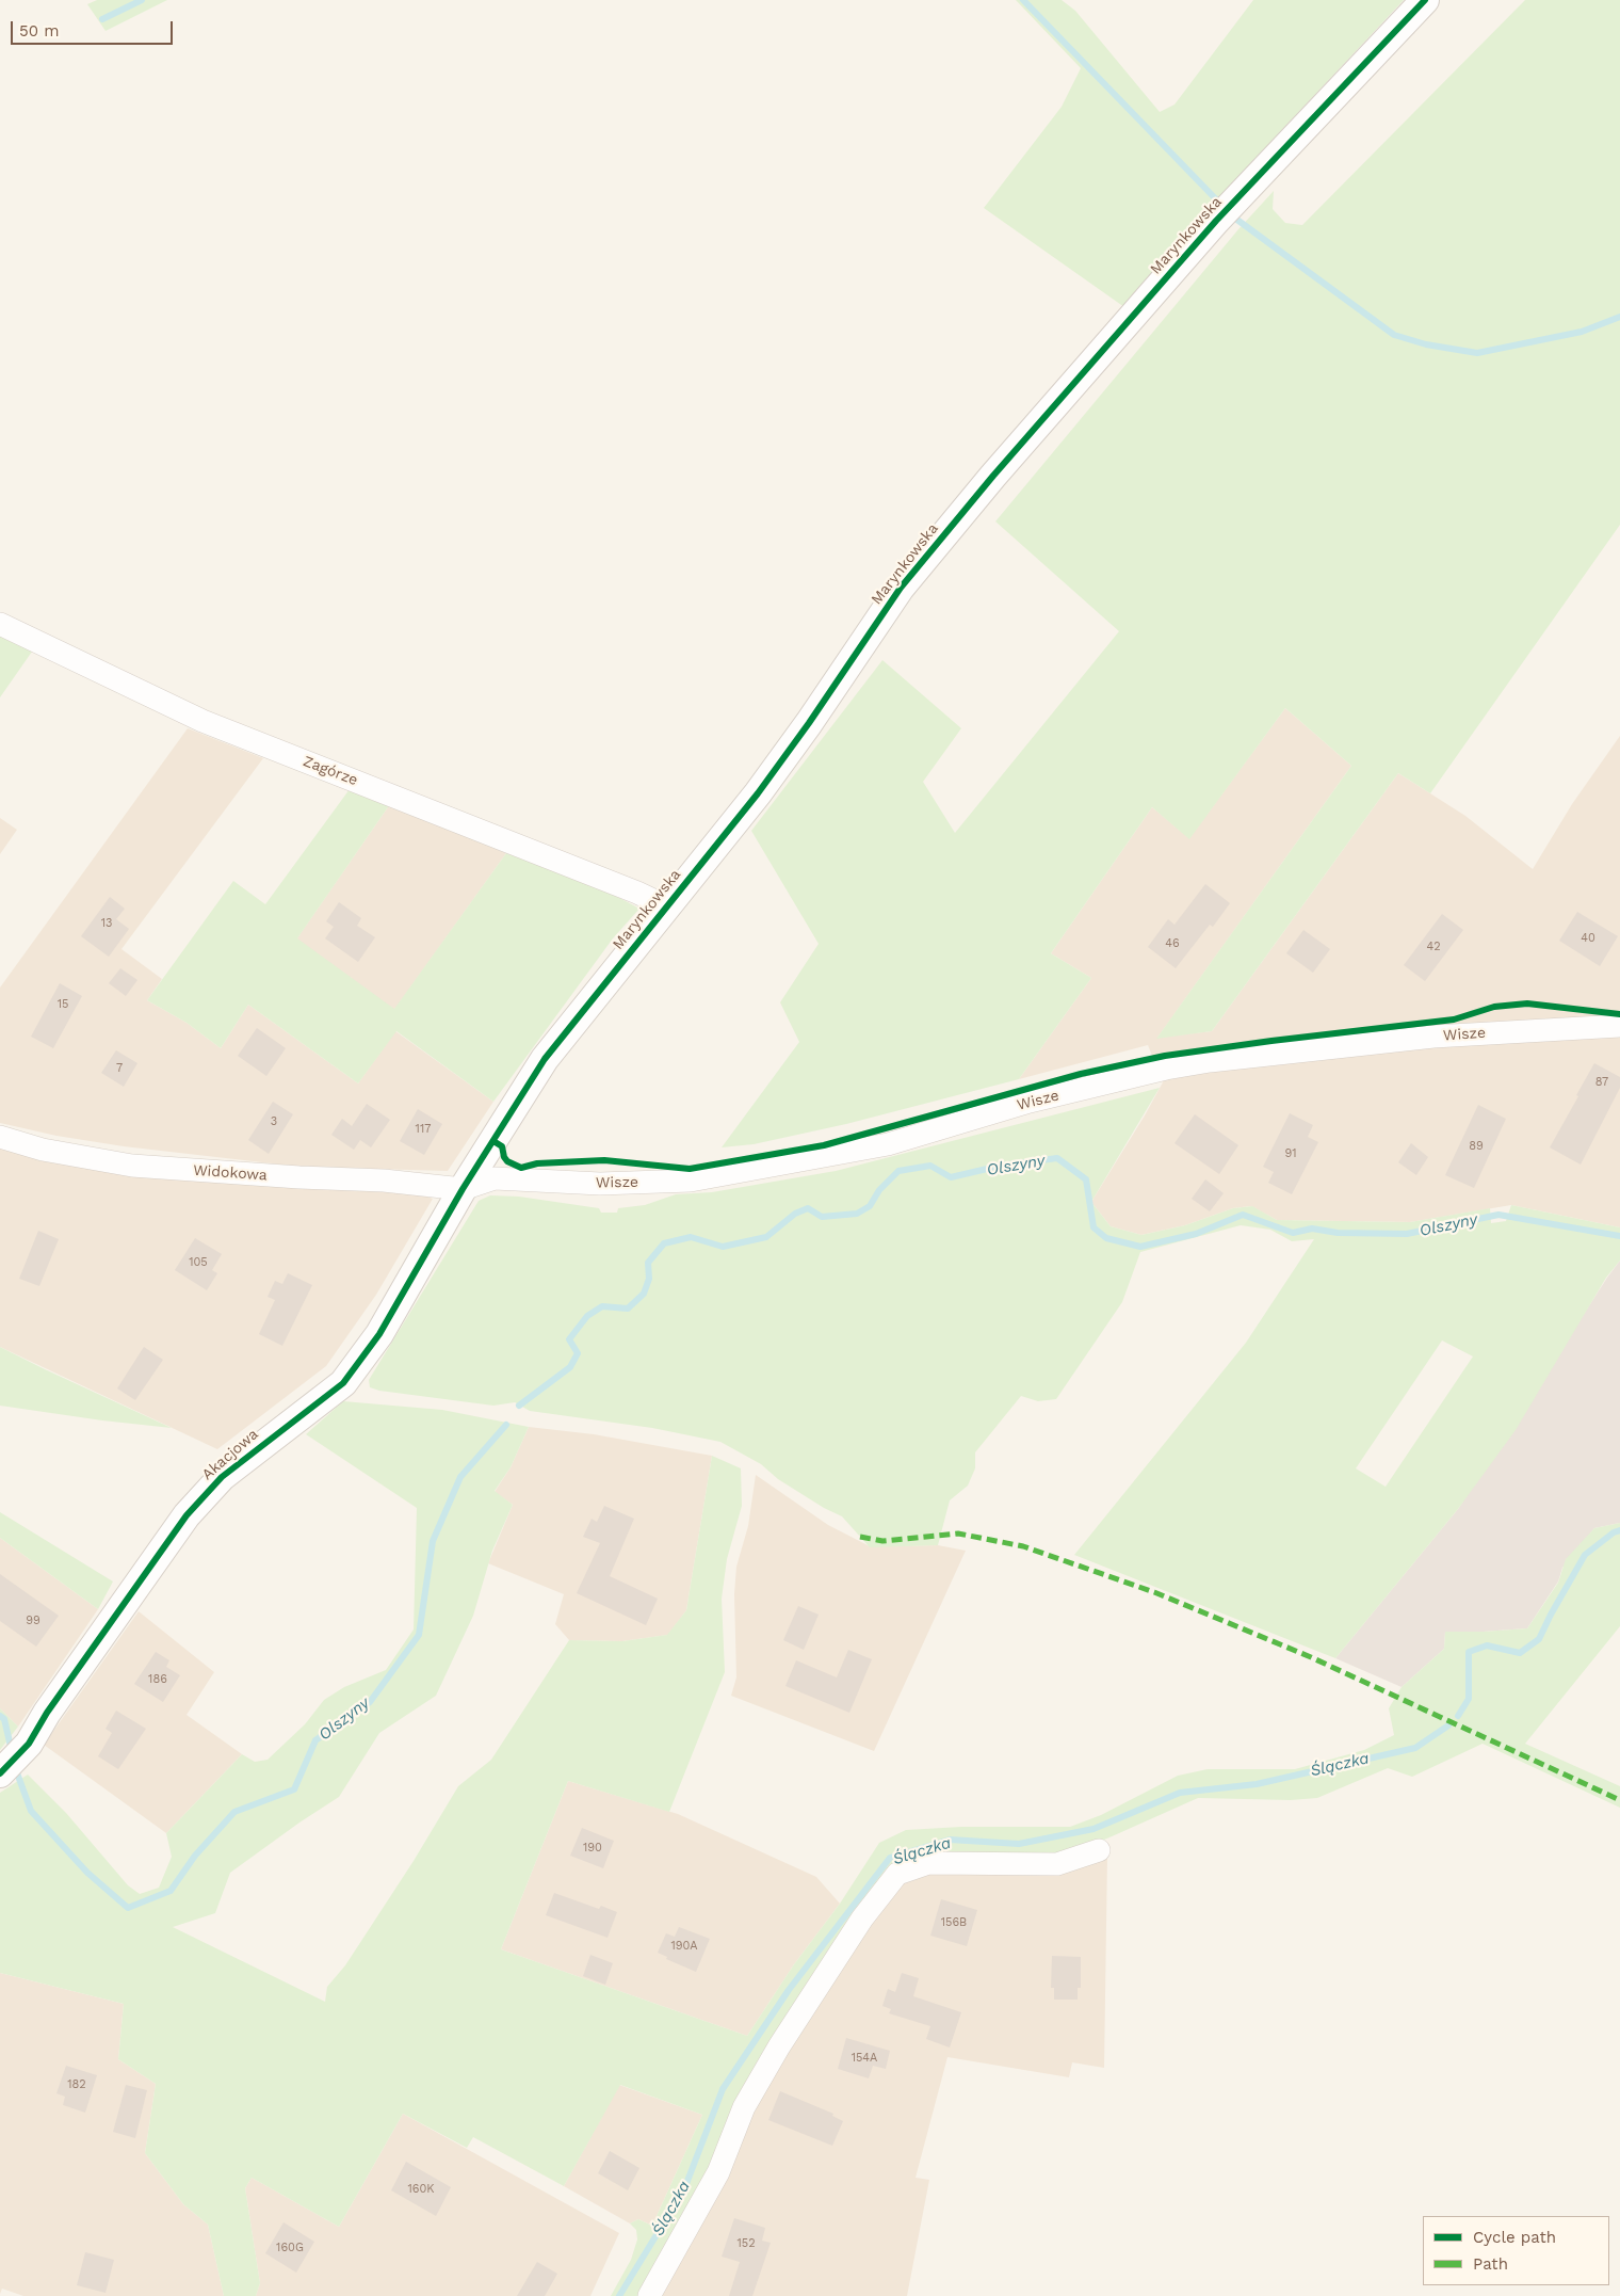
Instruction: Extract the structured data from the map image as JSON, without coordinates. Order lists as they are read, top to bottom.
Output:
{
  "streets": {
    "street": [
      "Marynkowska",
      "Zagórze",
      "Wisze",
      "Widokowa",
      "Akacjowa"
    ]
  },
  "crossings": [
    ["Marynkowska", "Zagórze"],
    ["Marynkowska", "Wisze"],
    ["Marynkowska", "Widokowa"],
    ["Marynkowska", "Akacjowa"],
    ["Wisze", "Widokowa"],
    ["Wisze", "Akacjowa"],
    ["Widokowa", "Akacjowa"]
  ],
  "water": ["Olszyny", "Ślączka"],
  "house_numbers": [
    "13",
    "40",
    "46",
    "42",
    "15",
    "7",
    "87",
    "3",
    "117",
    "89",
    "91",
    "105",
    "99",
    "186",
    "190",
    "156B",
    "190A",
    "154A",
    "182",
    "160K",
    "152",
    "160G"
  ],
  "legend": ["Cycle path", "Path"],
  "scale_bar": "50 m"
}
